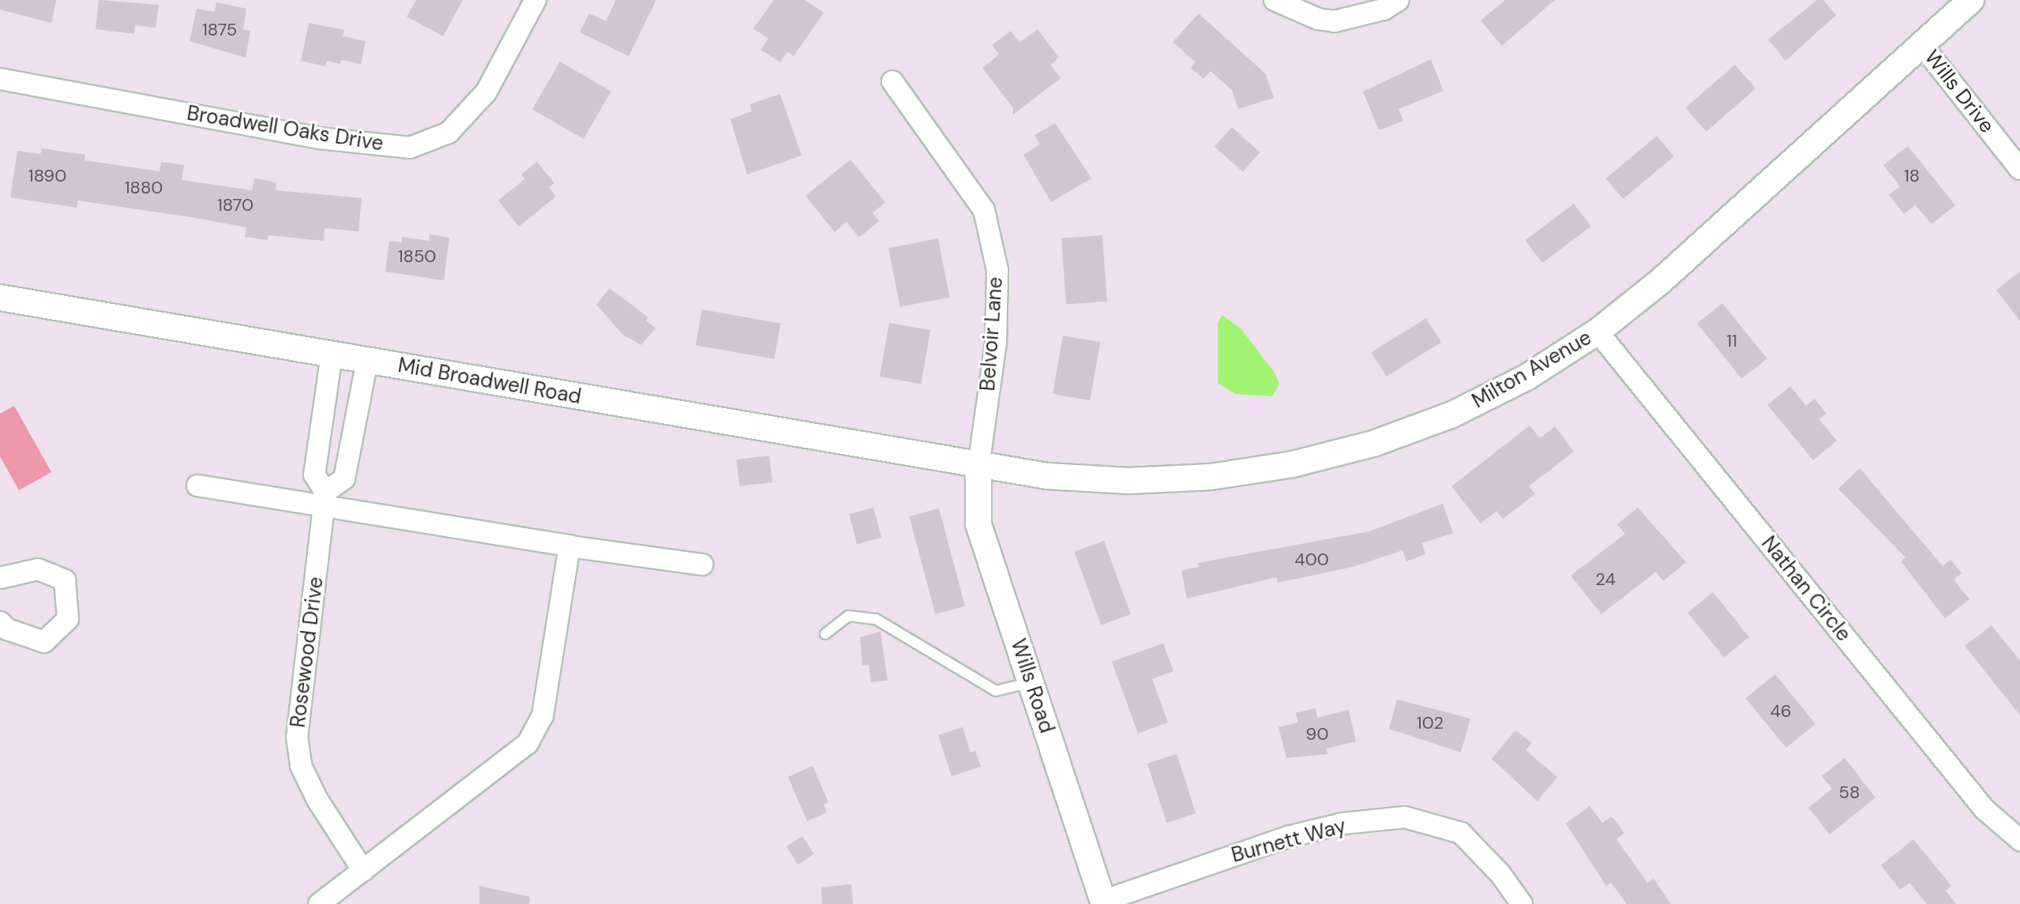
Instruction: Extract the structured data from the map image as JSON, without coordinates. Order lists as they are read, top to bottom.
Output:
{
  "streets": {
    "street": [
      "Wills Drive",
      "Broadwell Oaks Drive",
      "Belvoir Lane",
      "Milton Avenue",
      "Mid Broadwell Road",
      "Nathan Circle",
      "Rosewood Drive",
      "Wills Road",
      "Burnett Way"
    ]
  },
  "crossings": [
    ["Wills Drive", "Milton Avenue"],
    ["Belvoir Lane", "Milton Avenue"],
    ["Belvoir Lane", "Mid Broadwell Road"],
    ["Belvoir Lane", "Wills Road"],
    ["Milton Avenue", "Mid Broadwell Road"],
    ["Milton Avenue", "Nathan Circle"],
    ["Milton Avenue", "Wills Road"],
    ["Mid Broadwell Road", "Rosewood Drive"],
    ["Mid Broadwell Road", "Wills Road"],
    ["Wills Road", "Burnett Way"]
  ],
  "house_numbers": [
    "1875",
    "1890",
    "18",
    "1880",
    "1870",
    "1850",
    "11",
    "400",
    "24",
    "46",
    "102",
    "90",
    "58"
  ]
}
